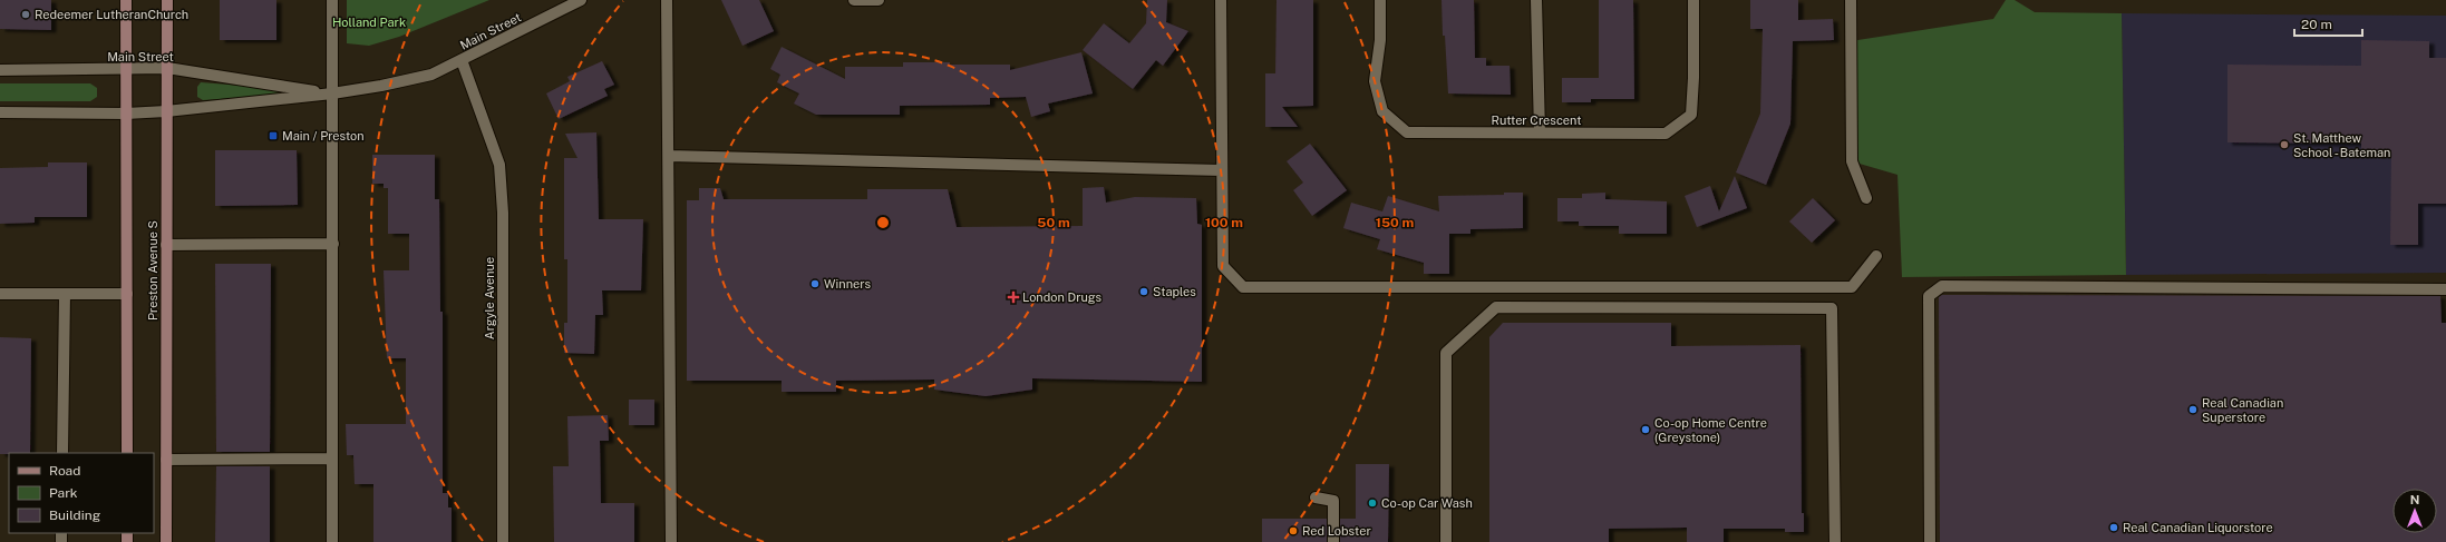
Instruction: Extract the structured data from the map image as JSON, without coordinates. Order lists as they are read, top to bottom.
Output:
{
  "streets": {
    "main road": ["Preston Avenue S"],
    "street": ["Main Street", "Rutter Crescent", "Argyle Avenue"]
  },
  "crossings": [
    ["Main Street", "Preston Avenue S"],
    ["Main Street", "Argyle Avenue"]
  ],
  "parks": ["Holland Park"],
  "places": {
    "other": [
      "Redeemer LutheranChurch",
      "St. Matthew School - Bateman",
      "Winners",
      "Staples",
      "Real Canadian Superstore",
      "Co-op Home Centre (Greystone)",
      "Co-op Car Wash",
      "Real Canadian Liquorstore",
      "Red Lobster"
    ],
    "transit": ["Main / Preston"],
    "health": ["London Drugs"]
  },
  "legend": ["Road", "Park", "Building"],
  "scale_bar": "20 m",
  "north": "top",
  "rings": ["50 m", "100 m", "150 m"]
}
